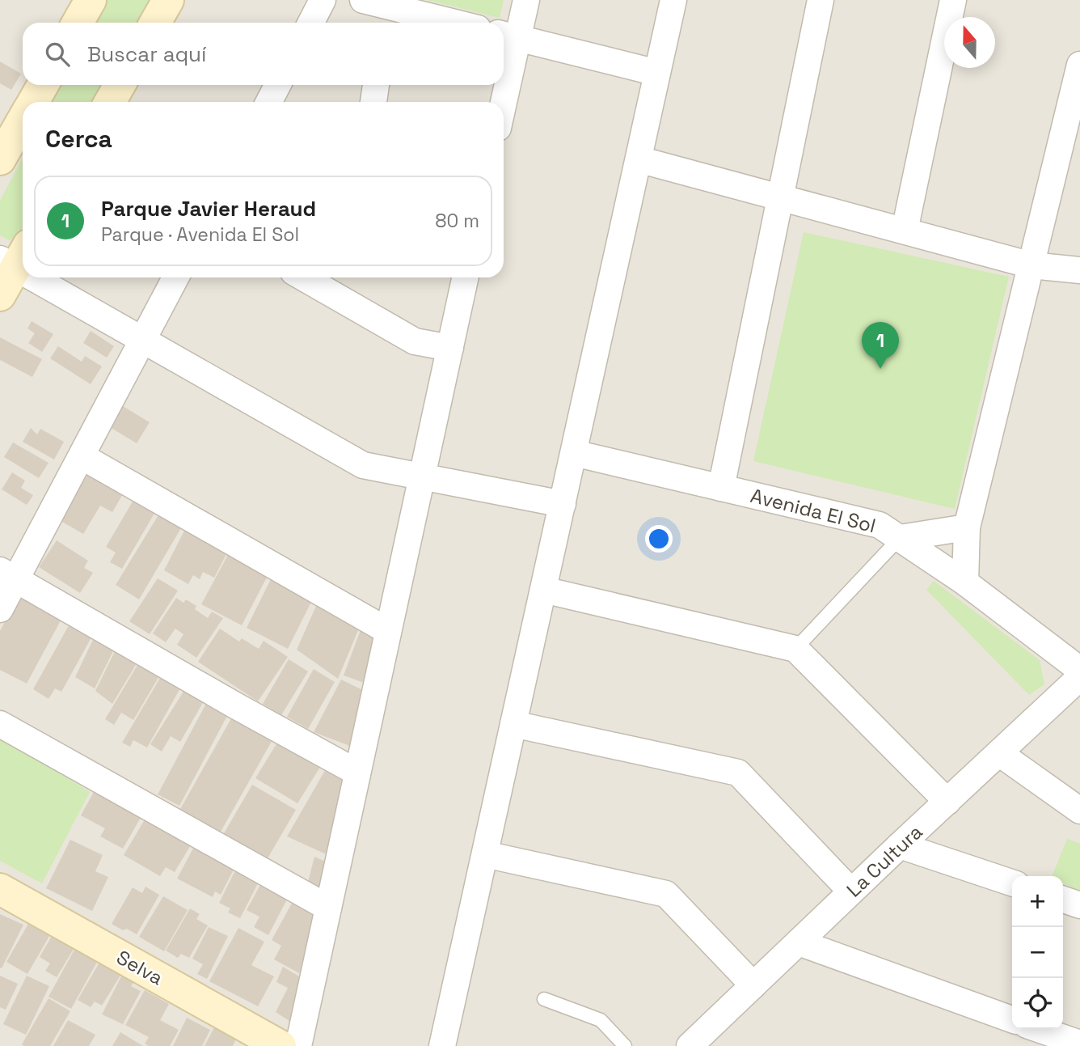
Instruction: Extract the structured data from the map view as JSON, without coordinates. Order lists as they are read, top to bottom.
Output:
{
  "streets": {
    "street": ["Avenida El Sol", "La Cultura", "Selva"]
  },
  "north": "top",
  "page": {
    "search": "Buscar aquí",
    "heading": "Cerca",
    "list": [
      {
        "mark": "1",
        "name": "Parque Javier Heraud",
        "note": "Parque · Avenida El Sol",
        "value": "80 m"
      }
    ],
    "pins": "1",
    "map_buttons": ["+", "−"]
  }
}
